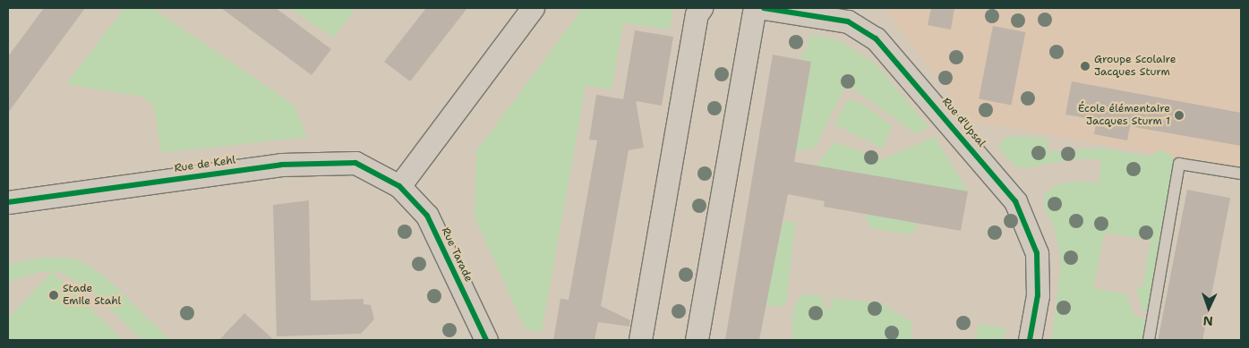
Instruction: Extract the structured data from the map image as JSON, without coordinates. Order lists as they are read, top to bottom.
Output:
{
  "streets": {
    "street": ["Rue d'Upsal", "Rue de Kehl", "Rue Tarade"]
  },
  "crossings": [
    ["Rue de Kehl", "Rue Tarade"]
  ],
  "places": ["Groupe Scolaire Jacques Sturm", "École élémentaire Jacques Sturm 1", "Stade Emile Stahl"],
  "north": "bottom"
}
